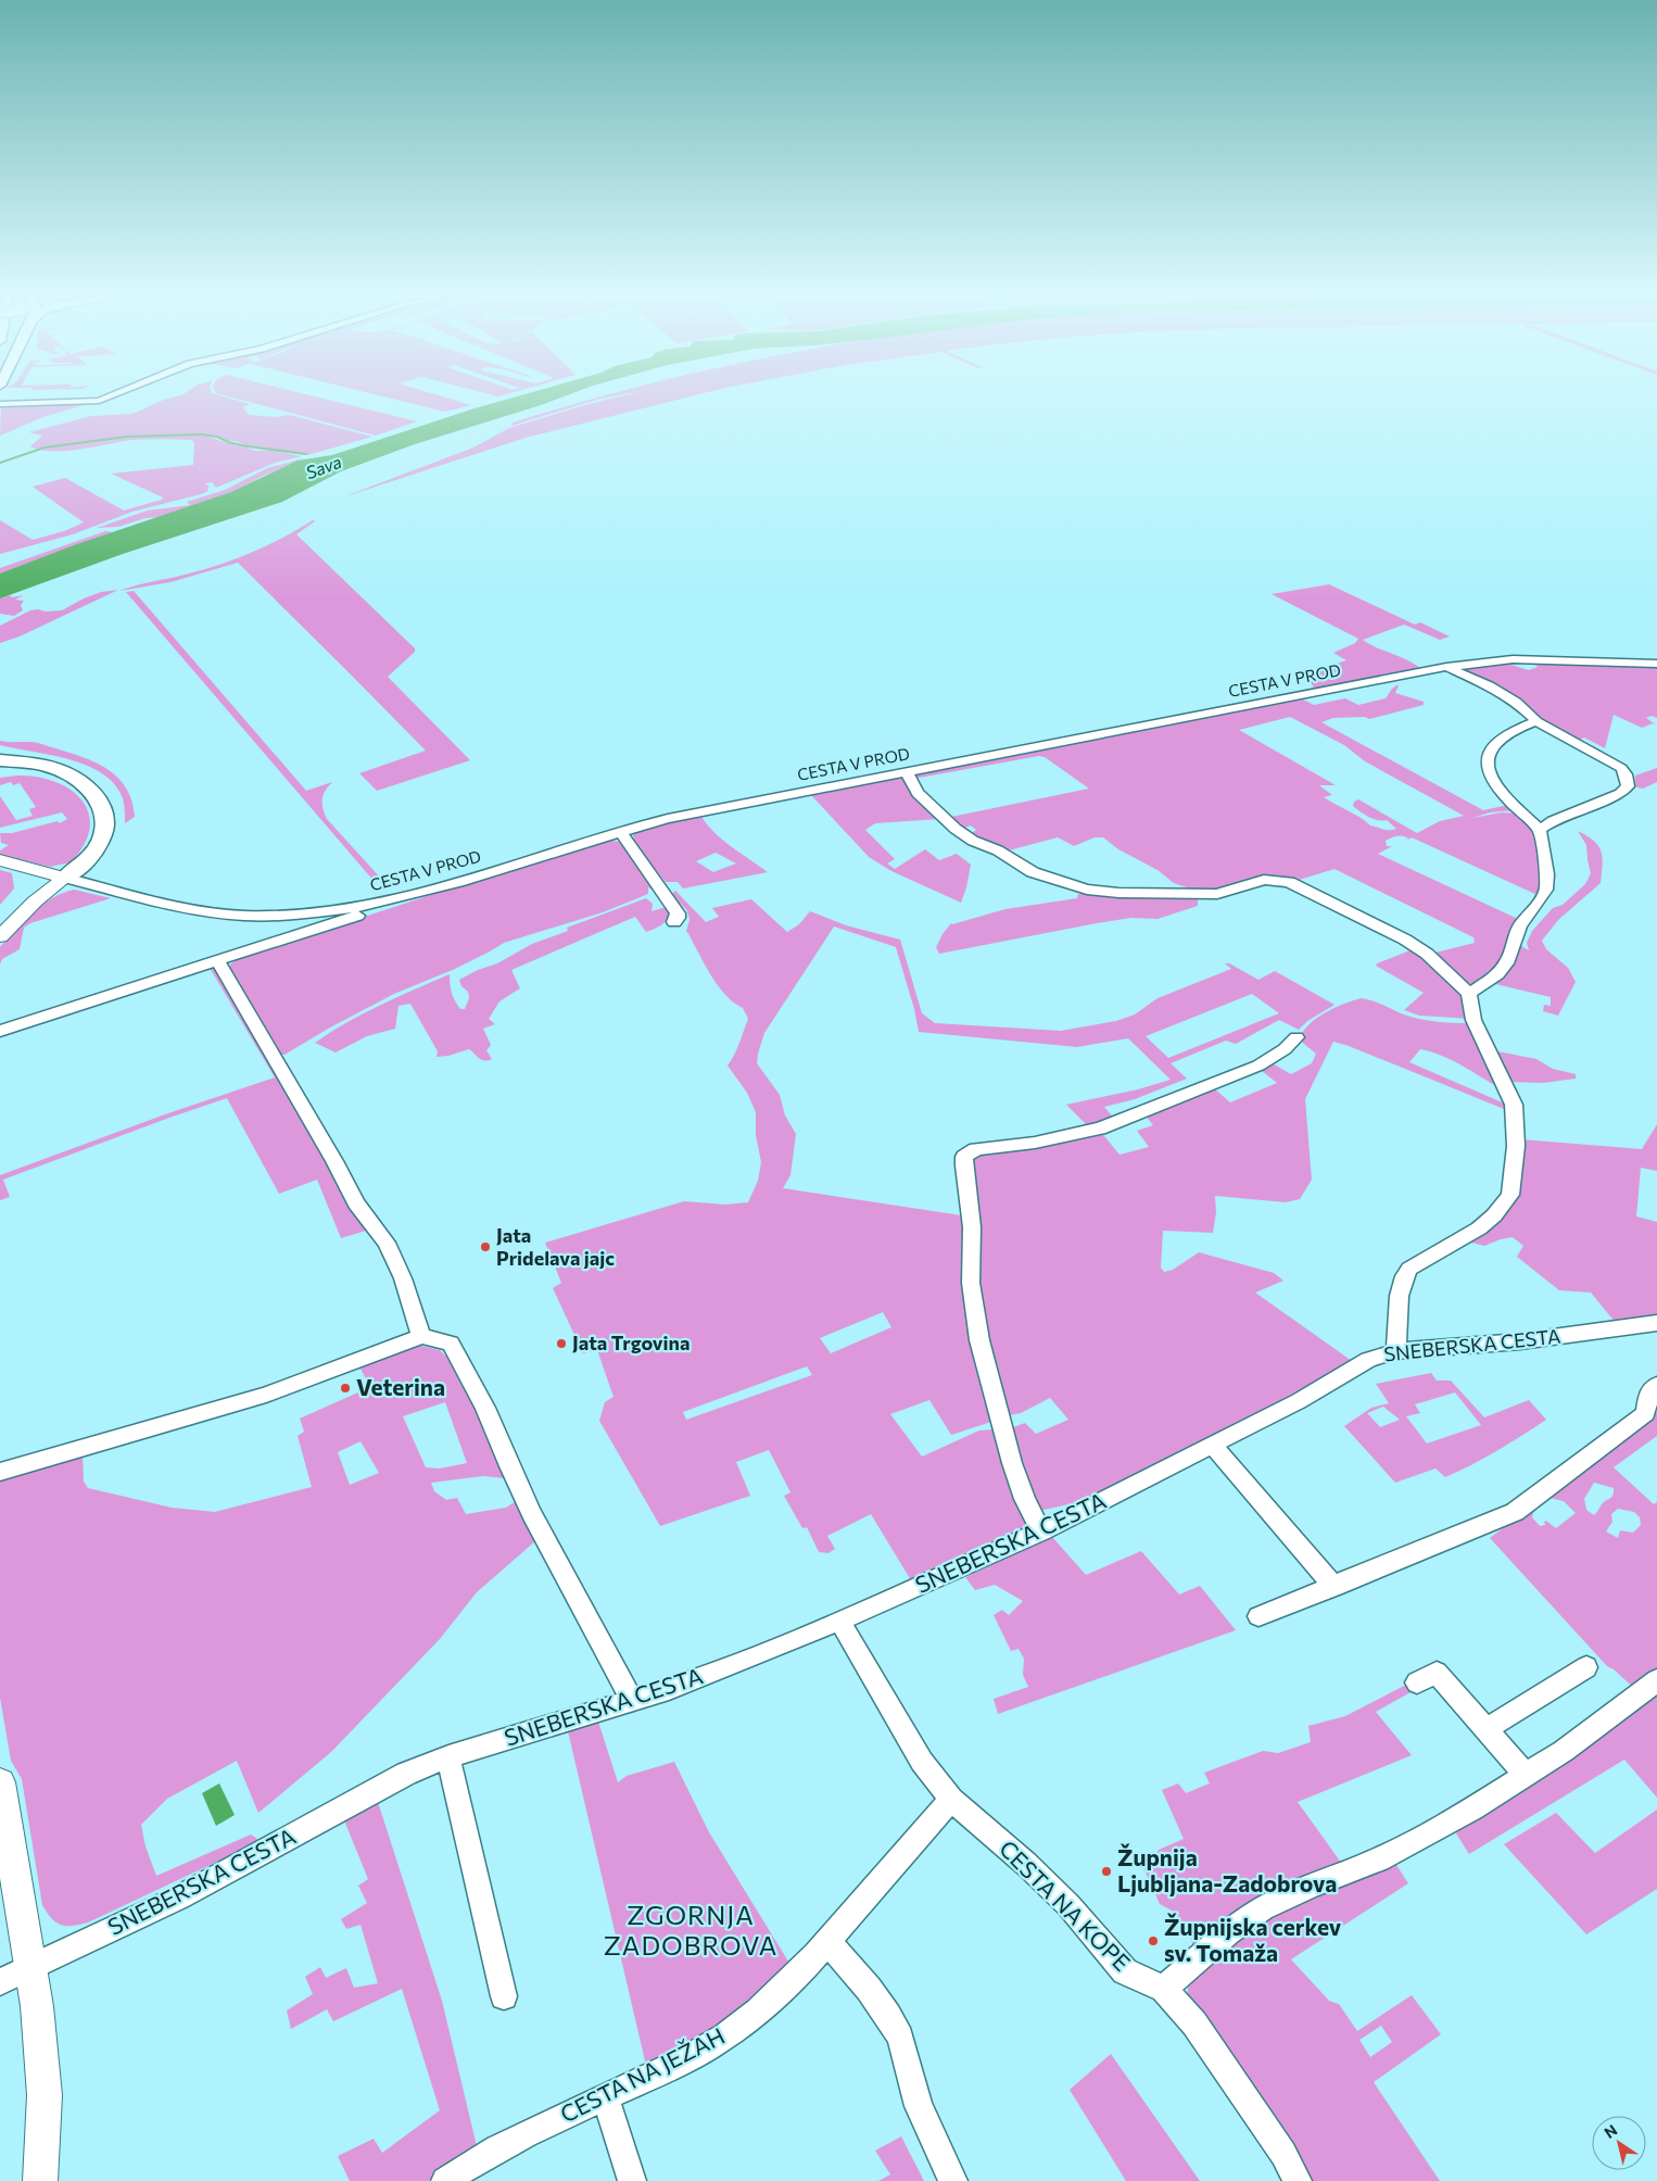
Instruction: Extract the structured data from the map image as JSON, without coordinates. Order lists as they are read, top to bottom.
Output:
{
  "streets": {
    "street": [
      "CESTA V PROD",
      "SNEBERSKA CESTA",
      "CESTA NA KOPE",
      "CESTA NA JEŽAH"
    ]
  },
  "crossings": [
    ["SNEBERSKA CESTA", "CESTA NA KOPE"],
    ["CESTA NA KOPE", "CESTA NA JEŽAH"]
  ],
  "districts": ["ZGORNJA ZADOBROVA"],
  "water": ["Sava"],
  "places": [
    "Jata Pridelava jajc",
    "Jata Trgovina",
    "Veterina",
    "Župnija Ljubljana-Zadobrova",
    "Župnijska cerkev sv. Tomaža"
  ],
  "north": "top left"
}
